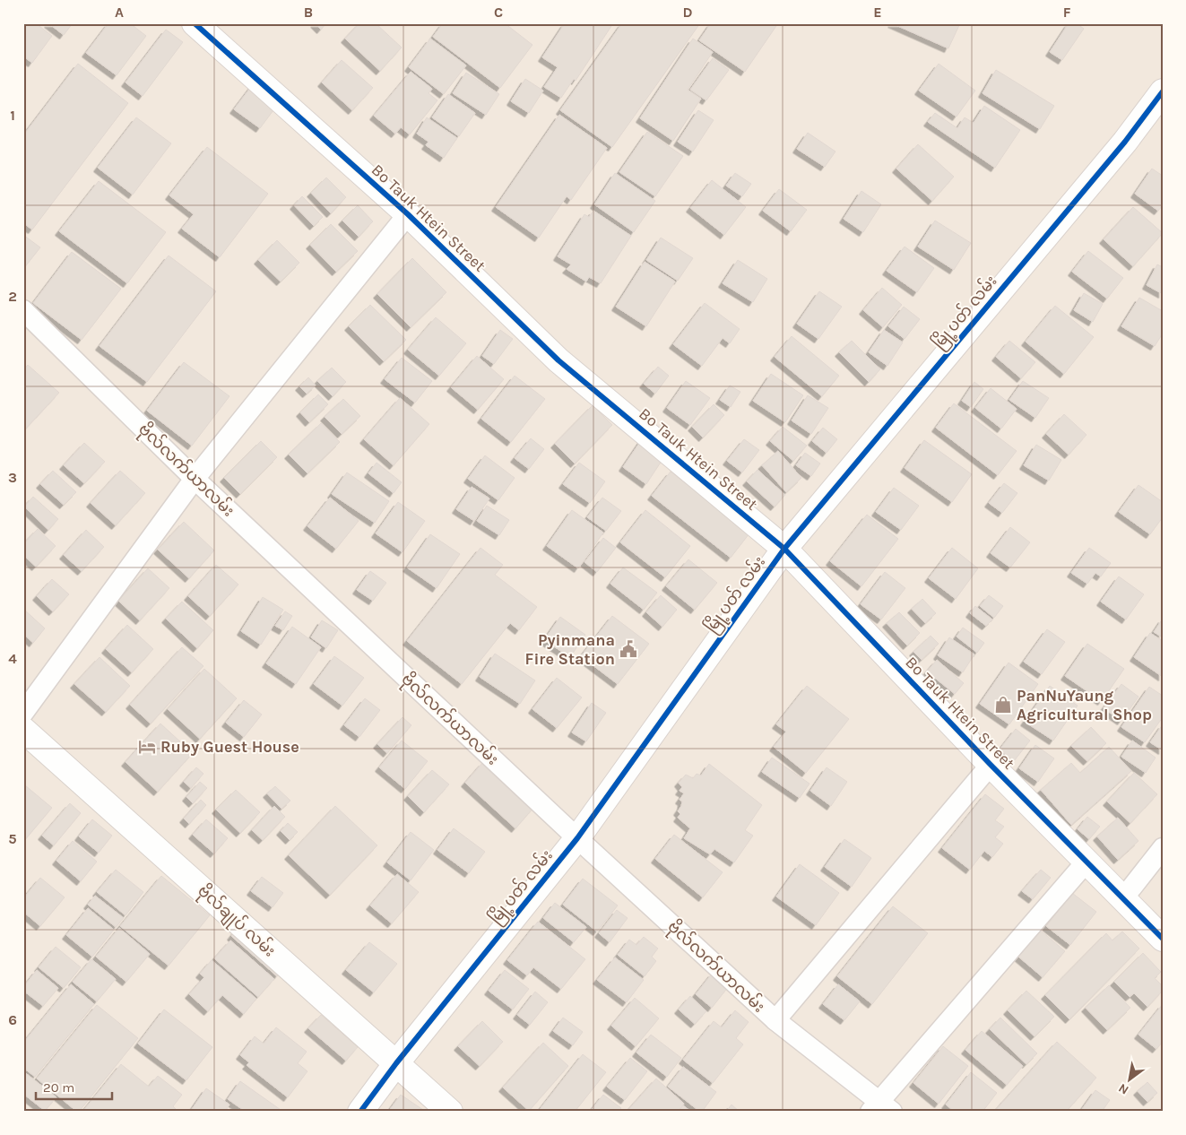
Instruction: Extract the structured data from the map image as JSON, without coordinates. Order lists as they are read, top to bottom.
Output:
{
  "streets": {
    "street": [
      "Bo Tauk Htein Street",
      "မြို့ပတ် လမ်း",
      "ဗိုလ်လက်ယာလမ်း",
      "ဗိုလ်ချုပ် လမ်း"
    ]
  },
  "crossings": [
    ["Bo Tauk Htein Street", "မြို့ပတ် လမ်း"],
    ["မြို့ပတ် လမ်း", "ဗိုလ်လက်ယာလမ်း"],
    ["မြို့ပတ် လမ်း", "ဗိုလ်ချုပ် လမ်း"]
  ],
  "places": {
    "public building": ["Pyinmana Fire Station"],
    "shop": ["PanNuYaung Agricultural Shop"],
    "hotel": ["Ruby Guest House"]
  },
  "scale_bar": "20 m",
  "north": "bottom left",
  "grid": {
    "columns": [
      "A",
      "B",
      "C",
      "D",
      "E",
      "F"
    ],
    "rows": [
      "1",
      "2",
      "3",
      "4",
      "5",
      "6"
    ]
  }
}
